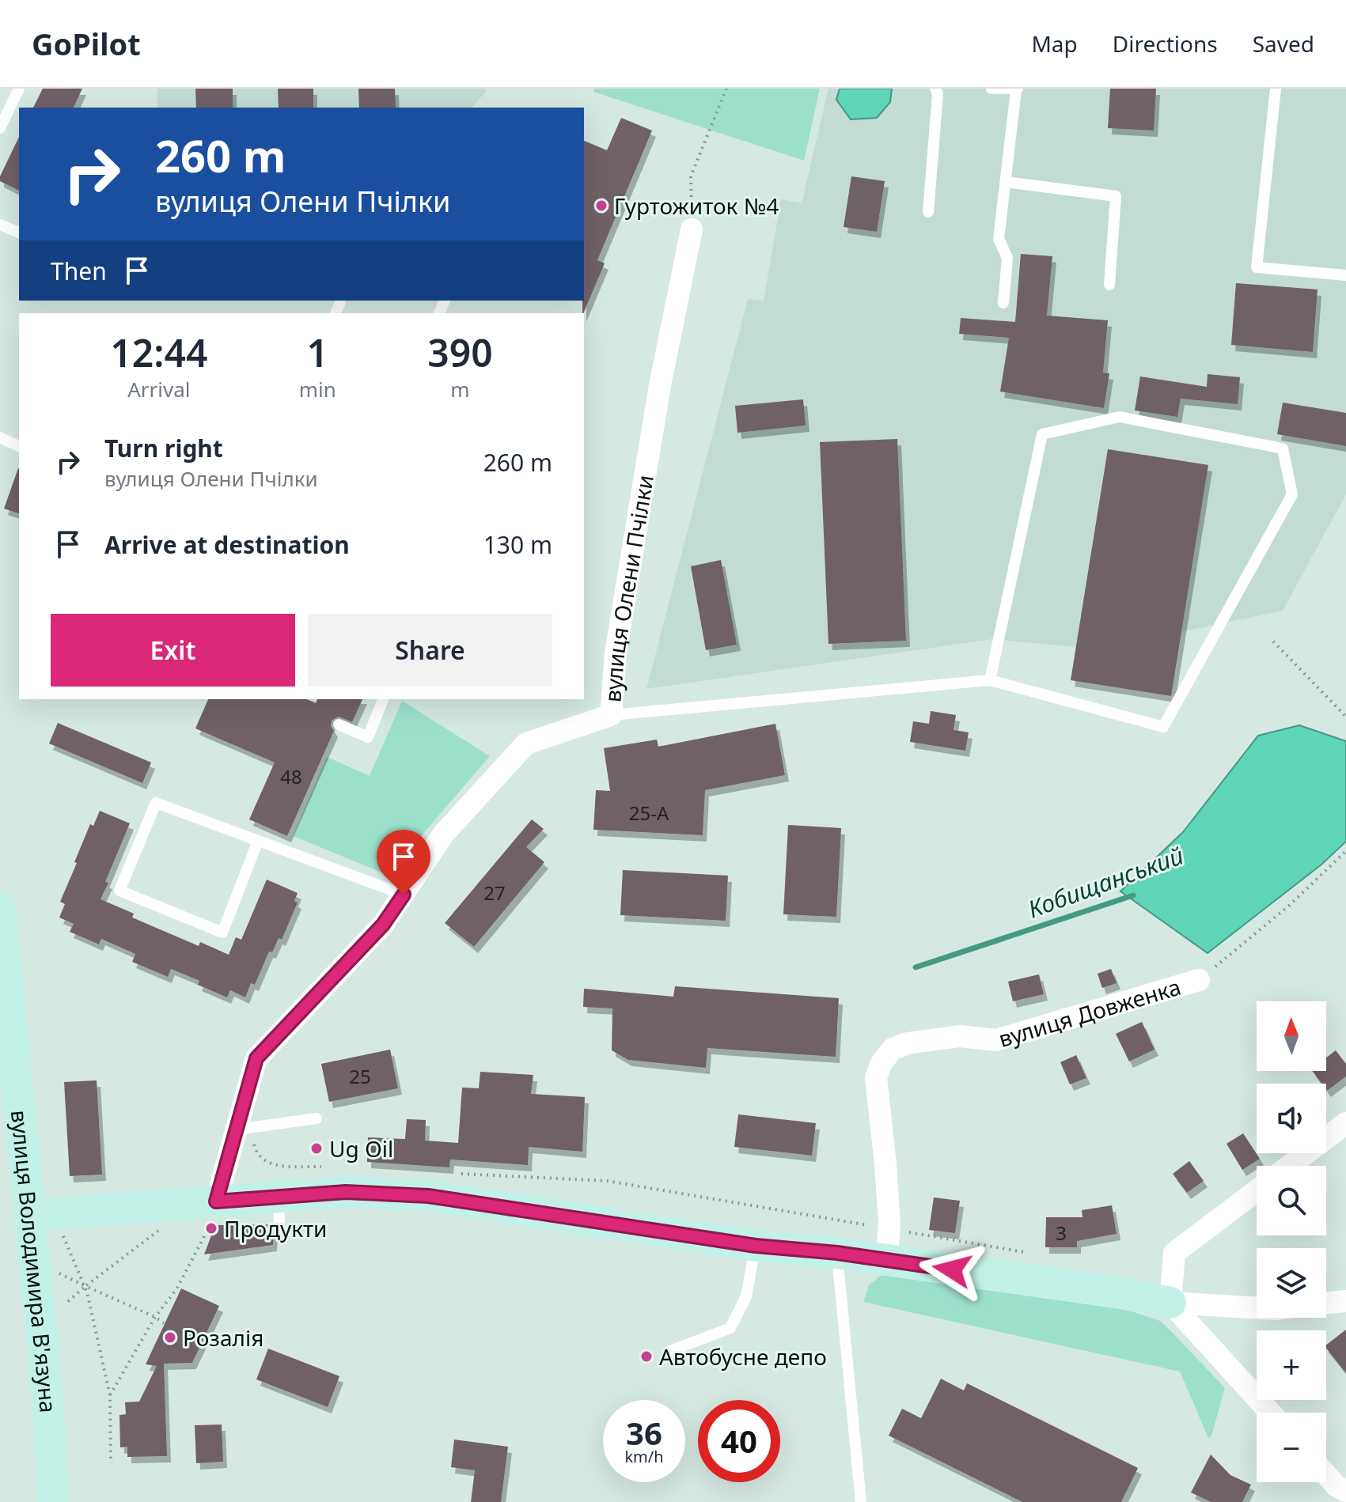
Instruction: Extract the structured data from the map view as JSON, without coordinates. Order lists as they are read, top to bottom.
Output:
{
  "streets": {
    "street": ["вулиця Олени Пчілки", "вулиця Довженка", "вулиця Володимира В'язуна"]
  },
  "water": ["Кобищанський"],
  "places": [
    "Гуртожиток №4",
    "Ug Oil",
    "Продукти",
    "Розалія",
    "Автобусне депо"
  ],
  "house_numbers": [
    "48",
    "25-А",
    "27",
    "25",
    "3"
  ],
  "north": "top",
  "page": {
    "header": "GoPilot",
    "nav": ["Map", "Directions", "Saved"],
    "turn": ["260 m", "вулиця Олени Пчілки"],
    "then": "Then",
    "eta": [
      "12:44",
      "Arrival",
      "1",
      "min",
      "390",
      "m"
    ],
    "list": [
      {
        "name": "Turn right",
        "note": "вулиця Олени Пчілки",
        "value": "260 m"
      },
      {
        "name": "Arrive at destination",
        "value": "130 m"
      }
    ],
    "buttons": ["Exit", "Share"],
    "map_buttons": ["+", "−"],
    "speed": "36 km/h",
    "limit": "40"
  }
}
